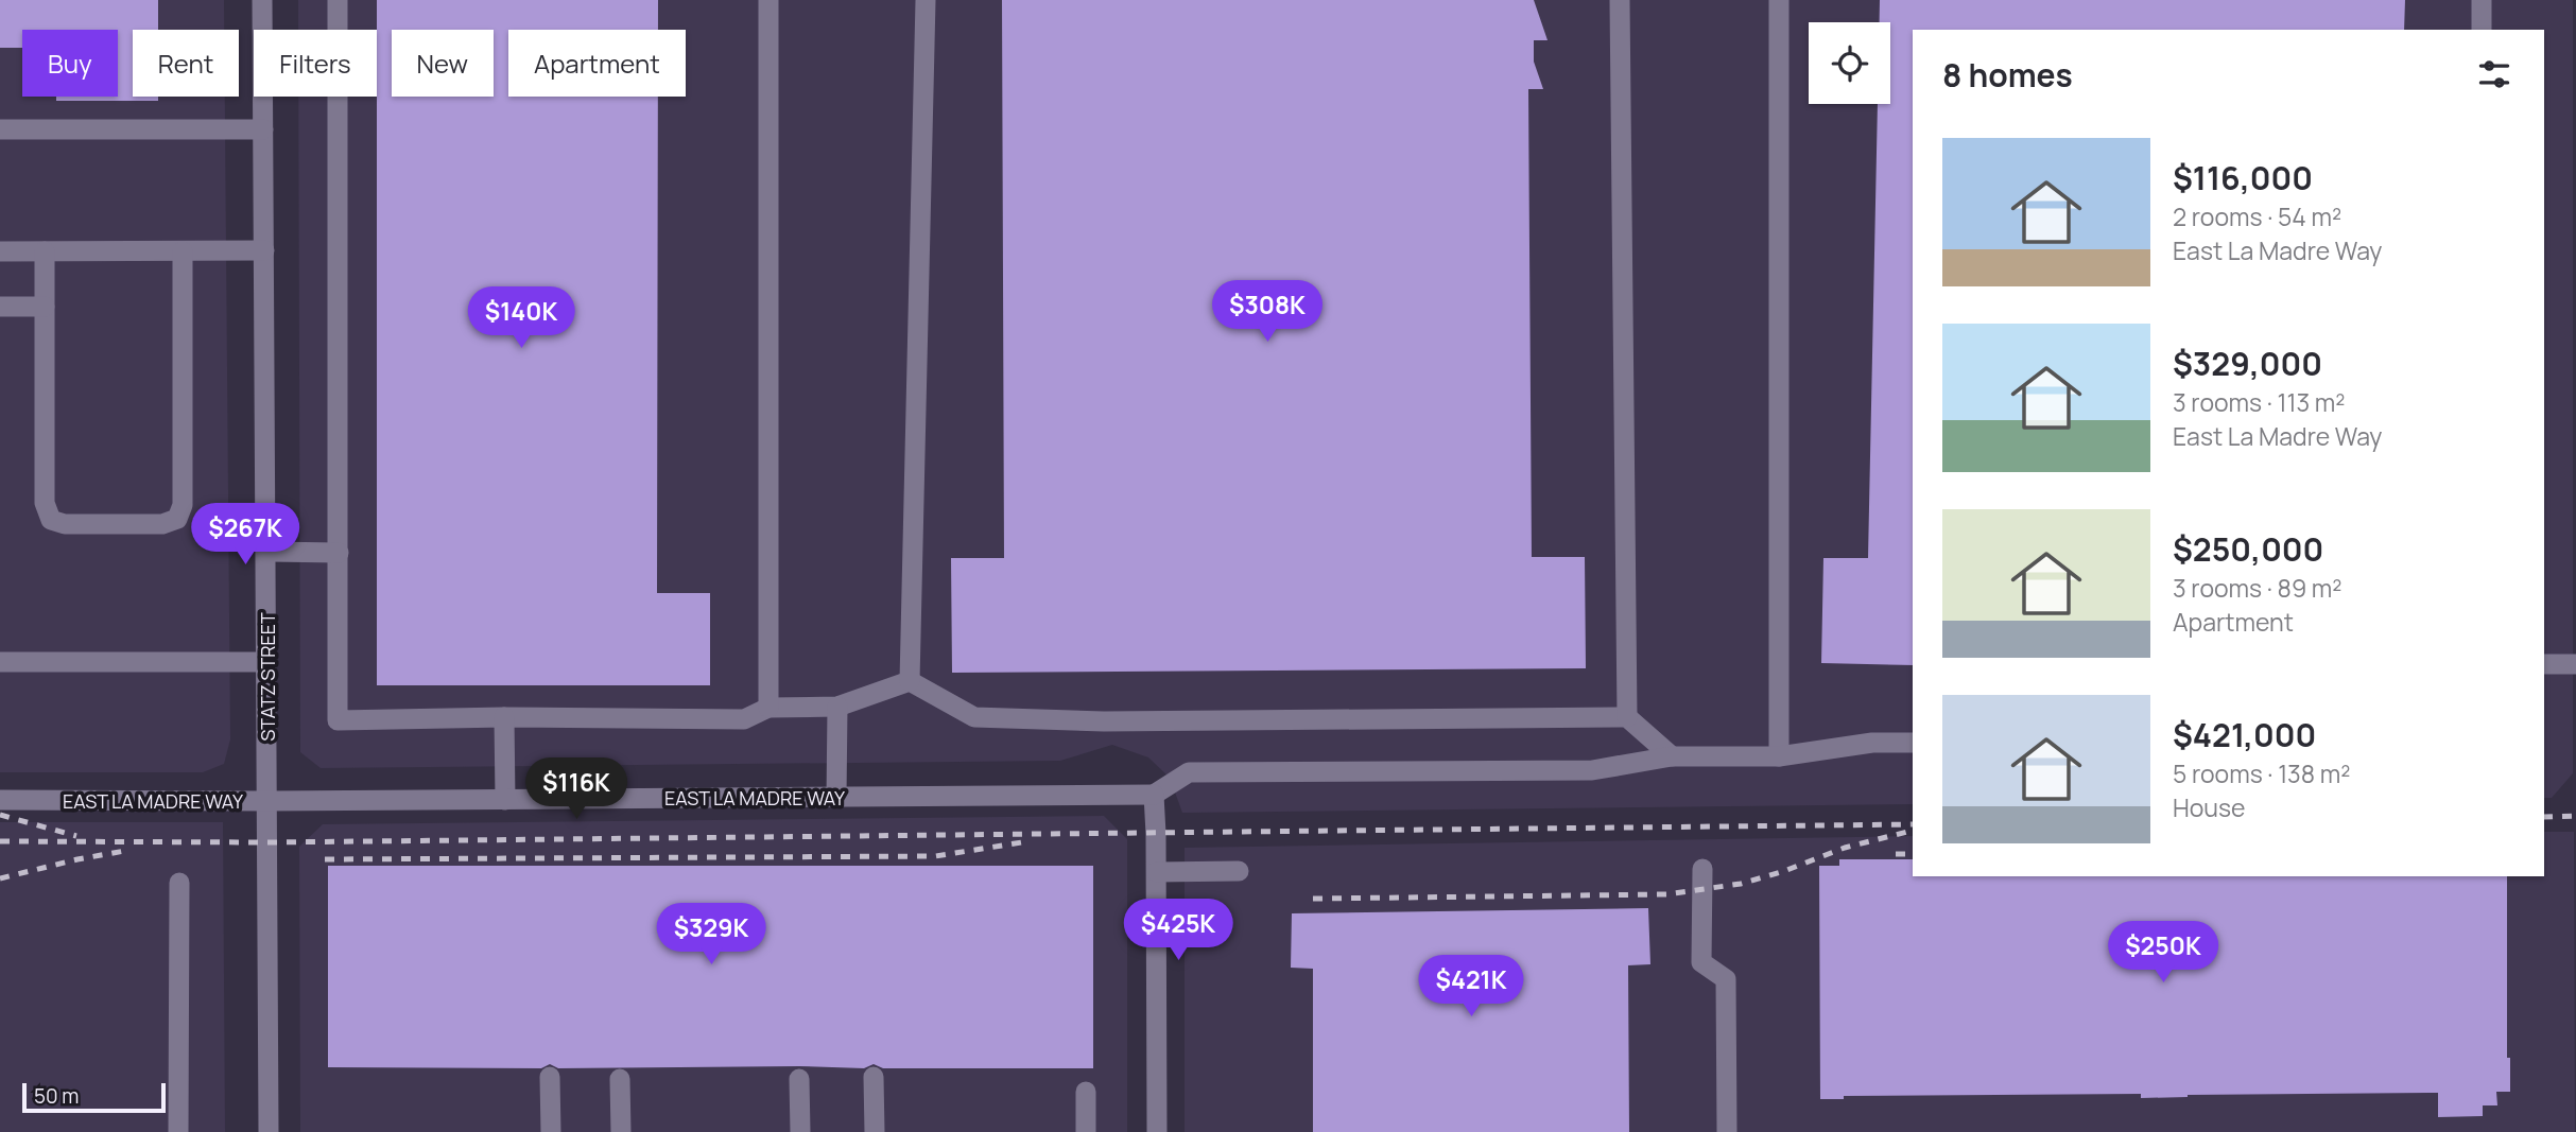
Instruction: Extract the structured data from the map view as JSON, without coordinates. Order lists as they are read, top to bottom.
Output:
{
  "streets": {
    "street": ["STATZ STREET", "EAST LA MADRE WAY"]
  },
  "crossings": [
    ["STATZ STREET", "EAST LA MADRE WAY"]
  ],
  "scale_bar": "50 m",
  "page": {
    "chip": [
      "Buy",
      "Rent",
      "Filters",
      "New",
      "Apartment"
    ],
    "heading": "8 homes",
    "list": [
      {
        "name": "$116,000",
        "note": "2 rooms · 54 m² · East La Madre Way"
      },
      {
        "name": "$329,000",
        "note": "3 rooms · 113 m² · East La Madre Way"
      },
      {
        "name": "$250,000",
        "note": "3 rooms · 89 m² · Apartment"
      },
      {
        "name": "$421,000",
        "note": "5 rooms · 138 m² · House"
      }
    ],
    "price": [
      "$308K",
      "$140K",
      "$267K",
      "$116K",
      "$425K",
      "$329K",
      "$250K",
      "$421K"
    ],
    "scale": "50 m"
  }
}
